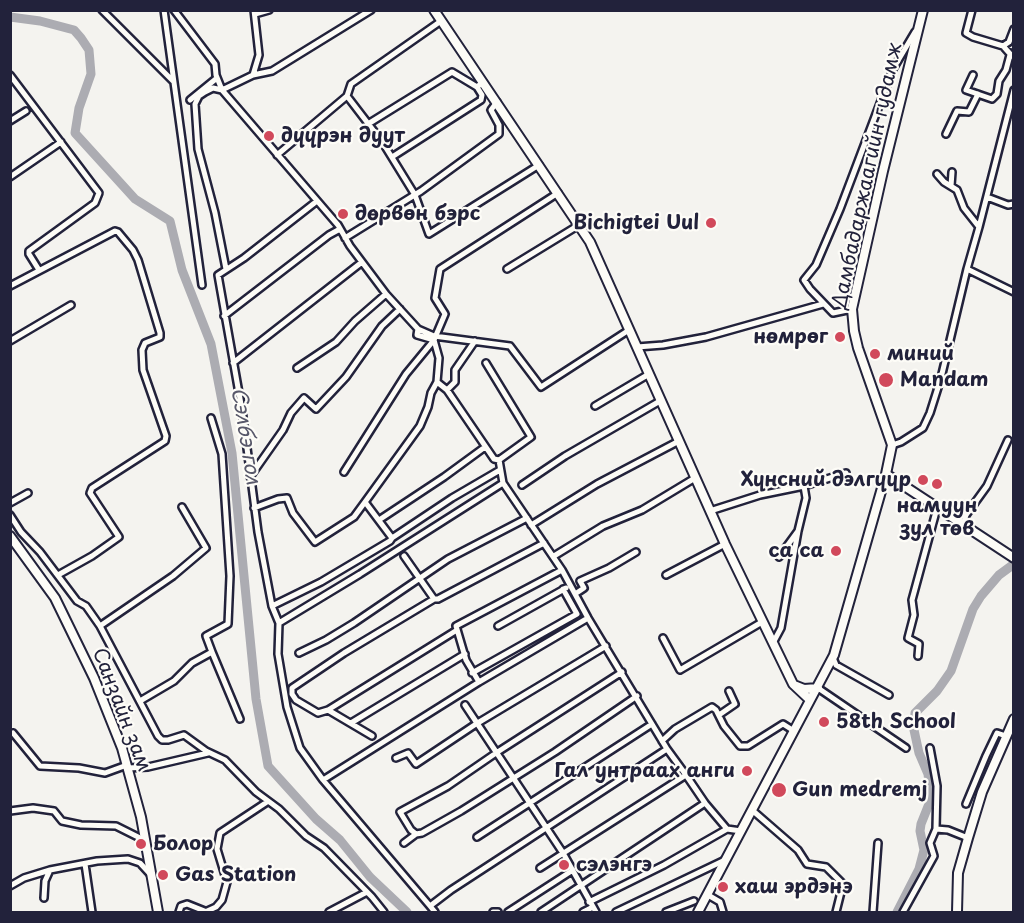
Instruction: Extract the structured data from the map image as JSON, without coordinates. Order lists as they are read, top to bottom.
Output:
{
  "streets": {
    "main road": ["Дамбадаржаагийн гудамж", "Санзайн зам"]
  },
  "water": ["Сэлбэ гол"],
  "places": [
    "дүүрэн дуут",
    "дөрвөн бэрс",
    "Bichigtei Uul",
    "нөмрөг",
    "миний",
    "Mandam",
    "Хүнсний дэлгүүр",
    "намуун зул төв",
    "са са",
    "58th School",
    "Гал унтраах анги",
    "Gun medremj",
    "Болор",
    "сэлэнгэ",
    "Gas Station",
    "хаш эрдэнэ"
  ]
}
